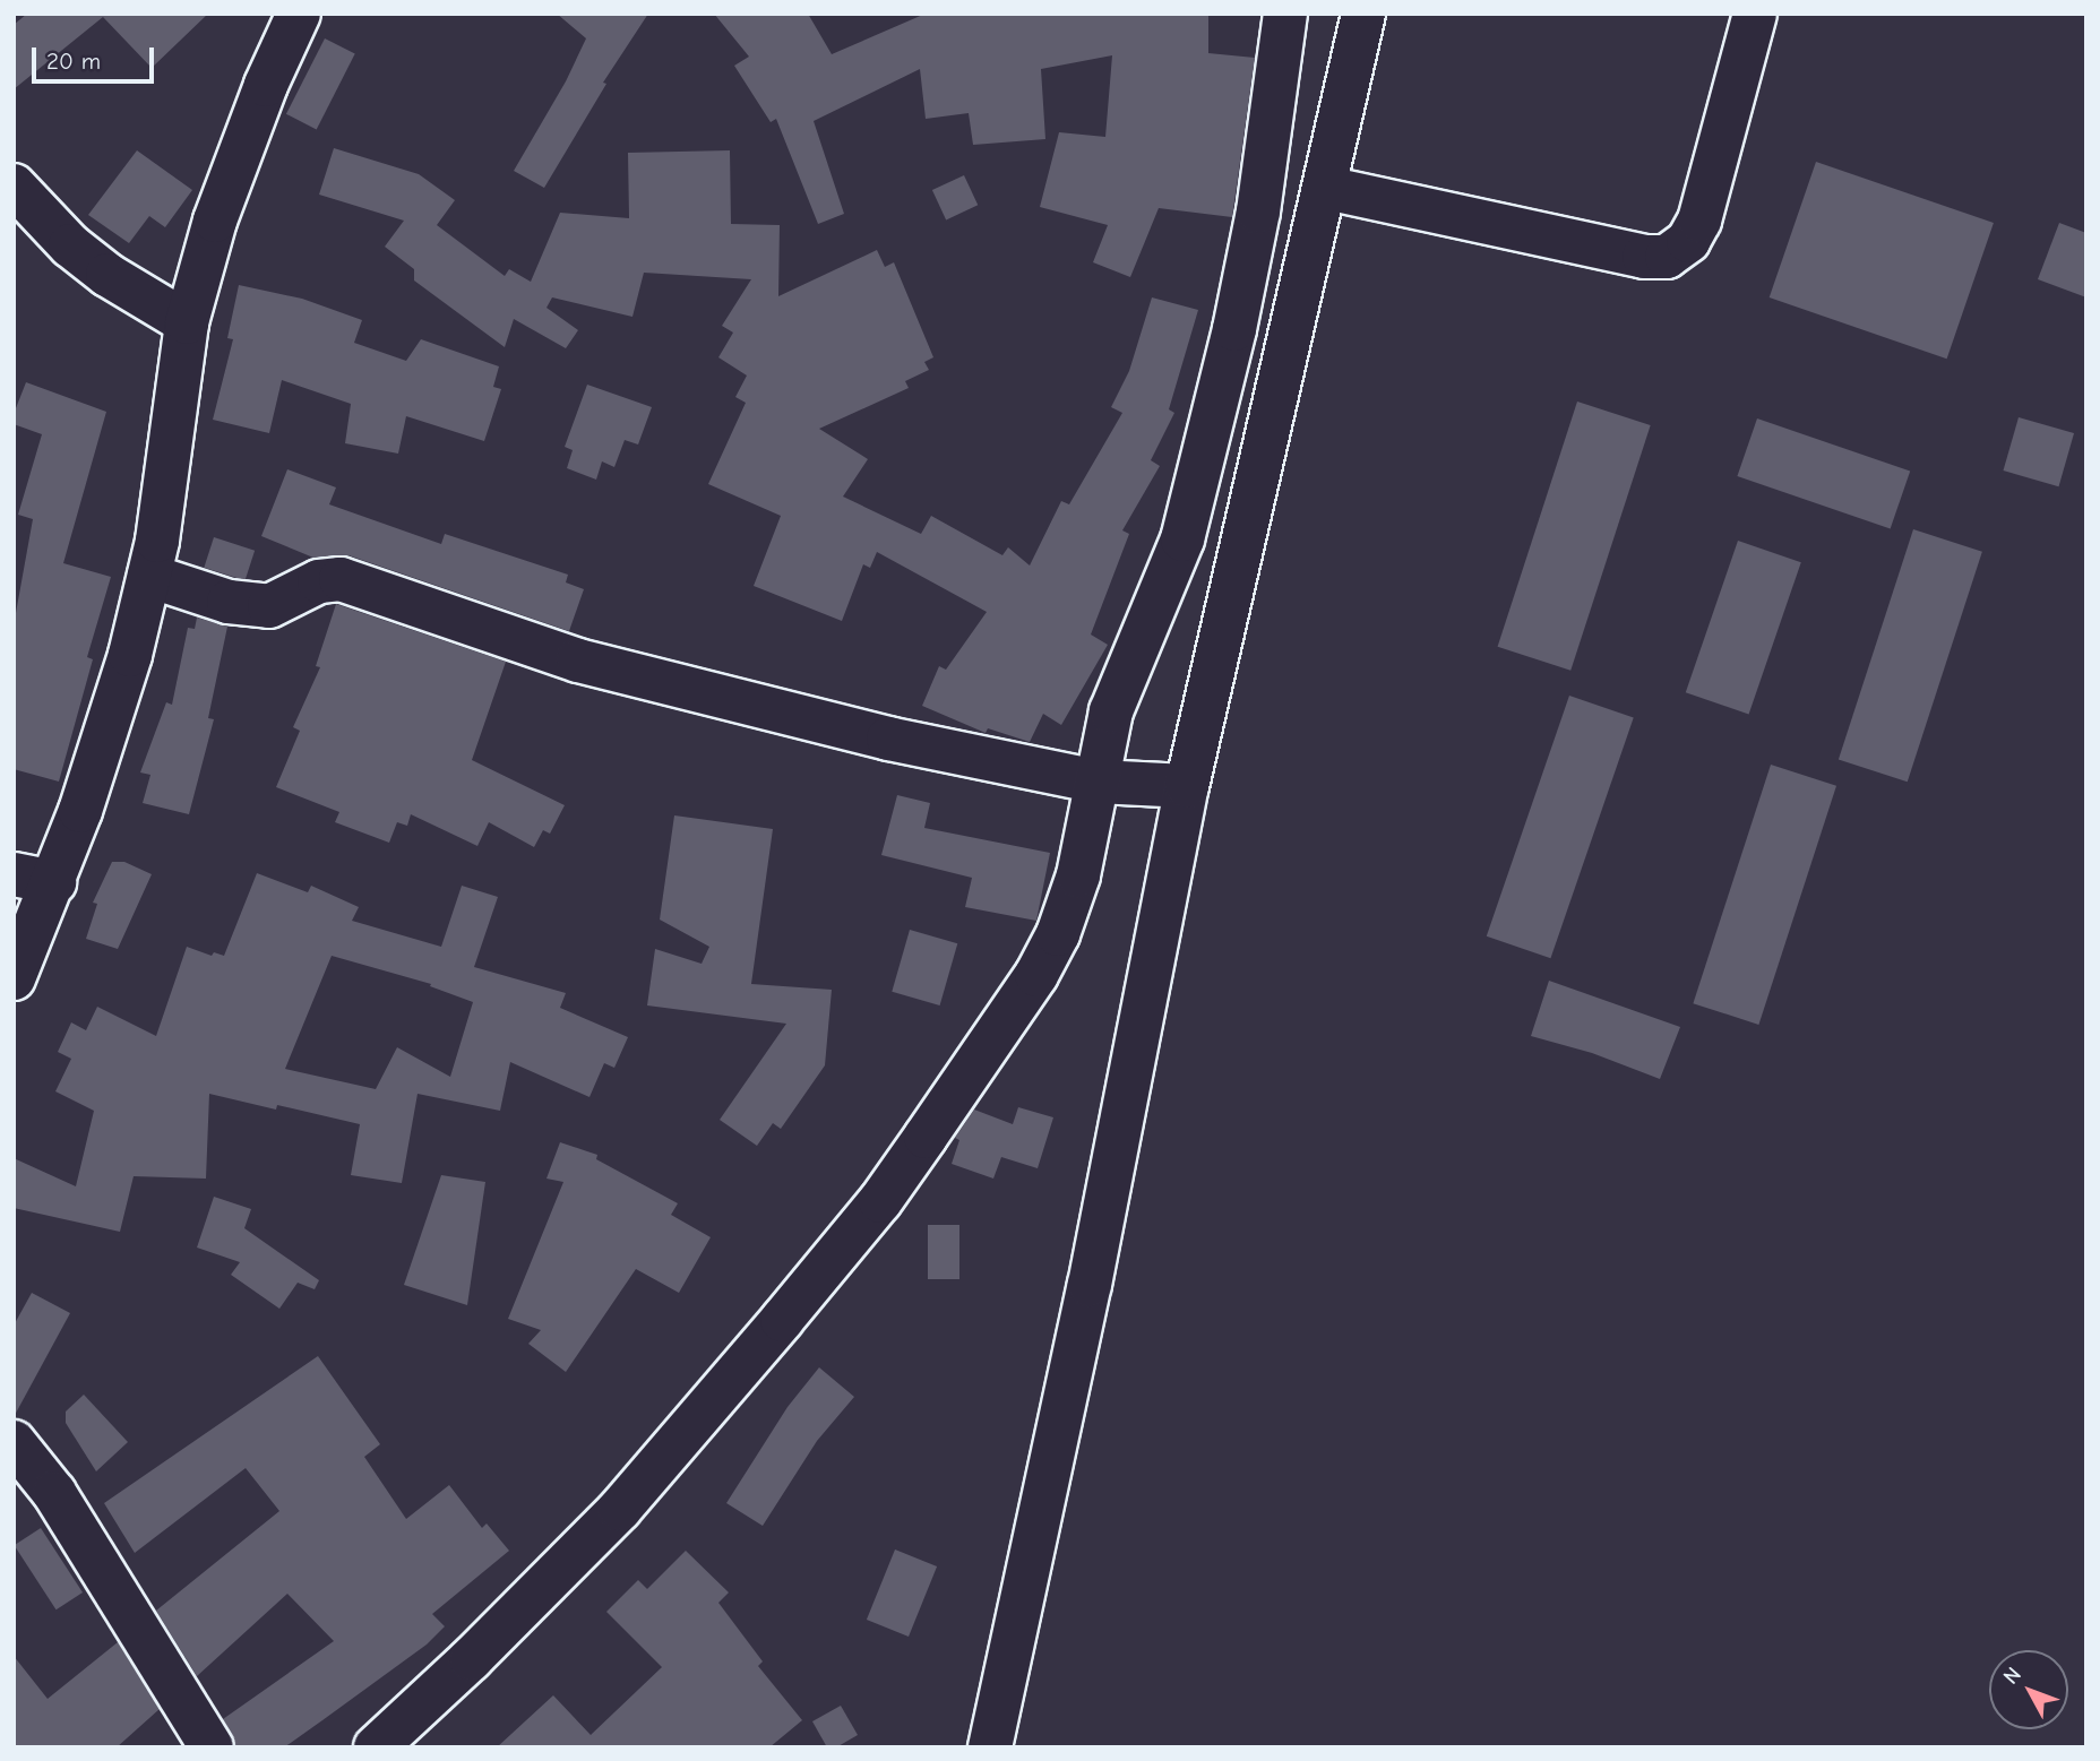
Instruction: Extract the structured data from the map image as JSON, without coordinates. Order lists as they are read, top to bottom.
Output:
{
  "scale_bar": "20 m",
  "north": "top left"
}
